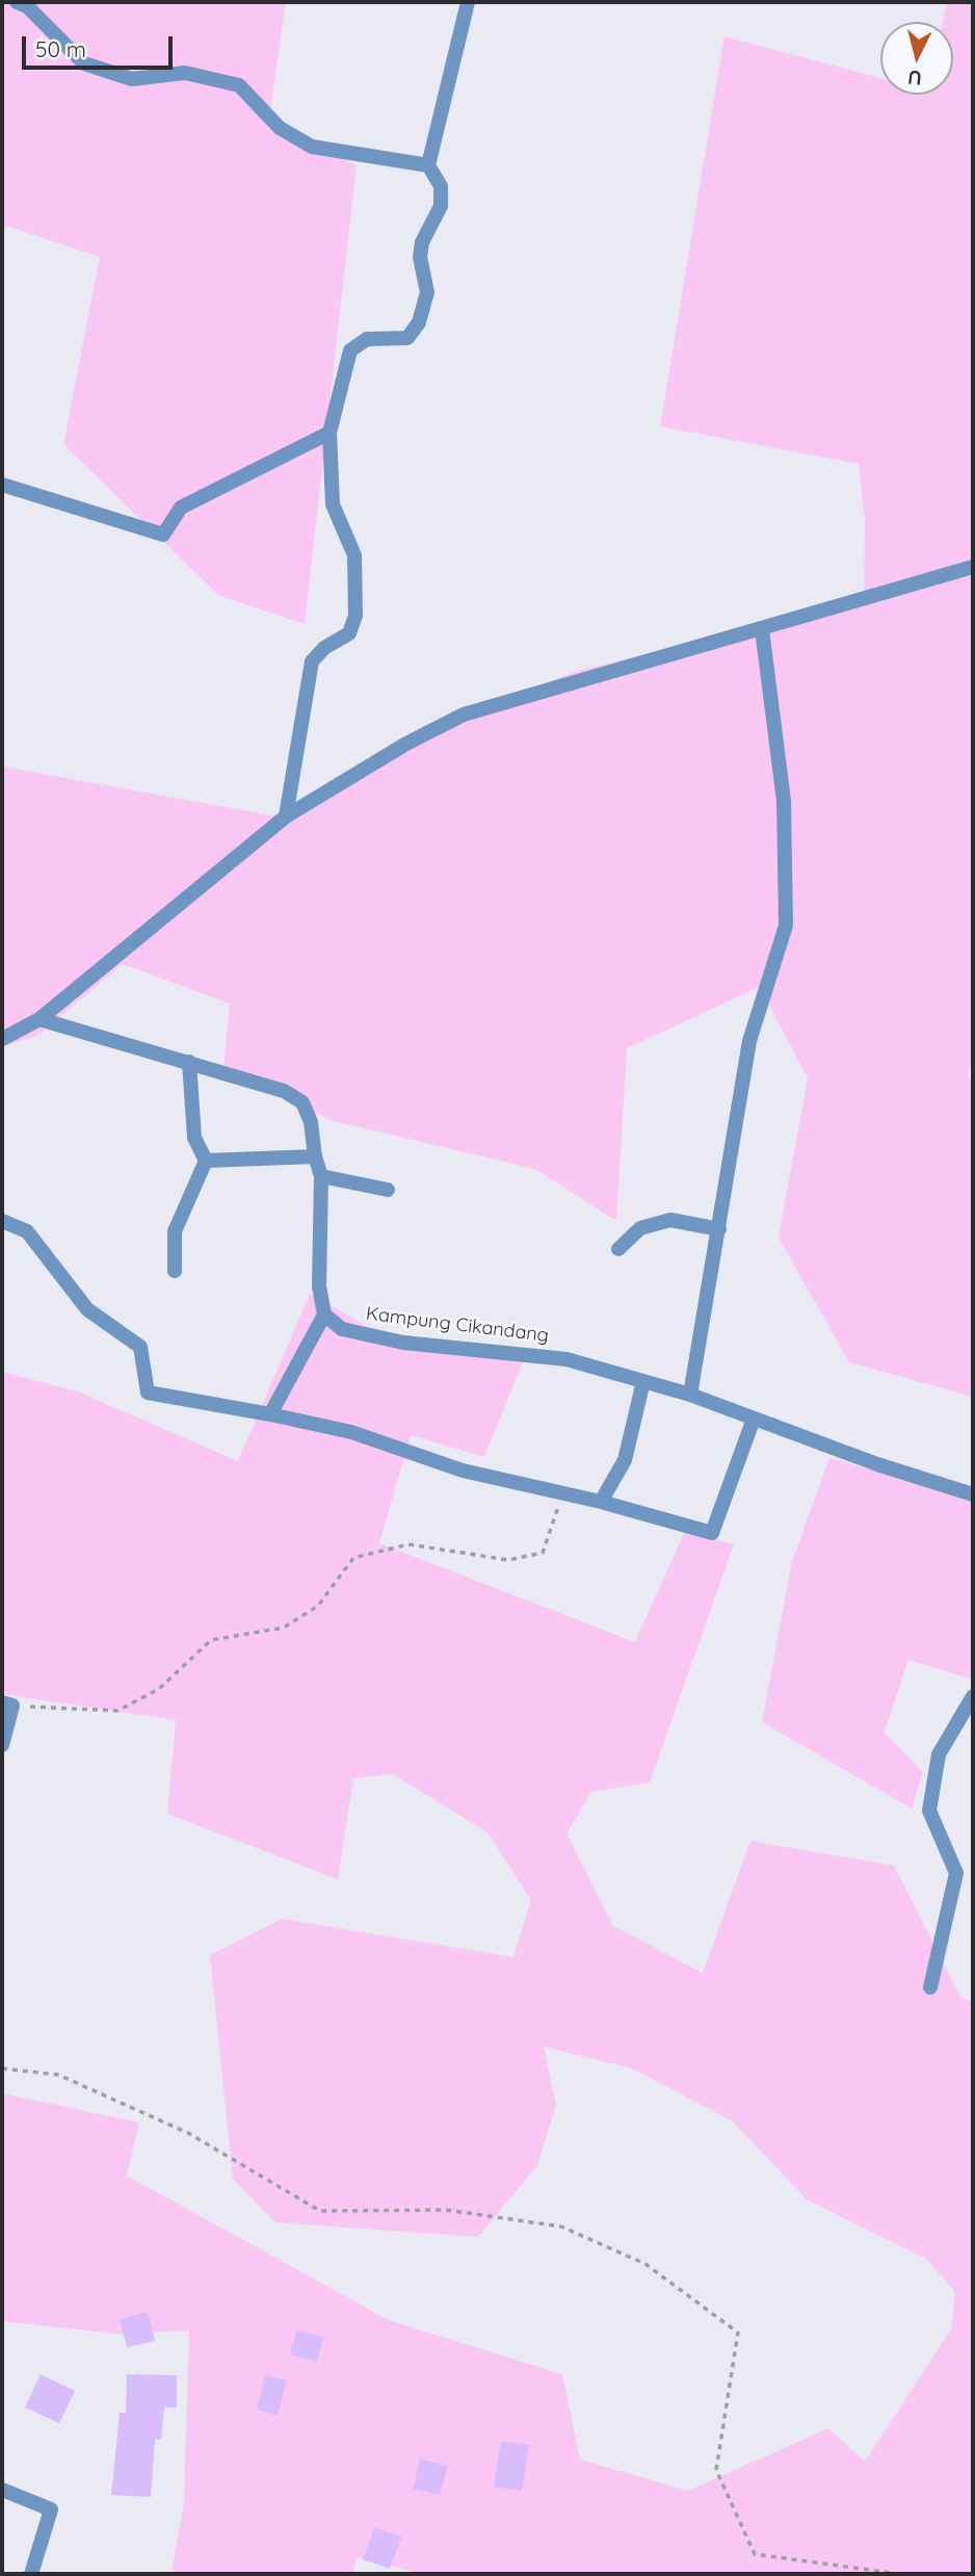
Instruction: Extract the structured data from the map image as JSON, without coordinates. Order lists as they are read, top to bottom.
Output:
{
  "streets": {
    "street": ["Kampung Cikandang"]
  },
  "scale_bar": "50 m",
  "north": "bottom"
}
